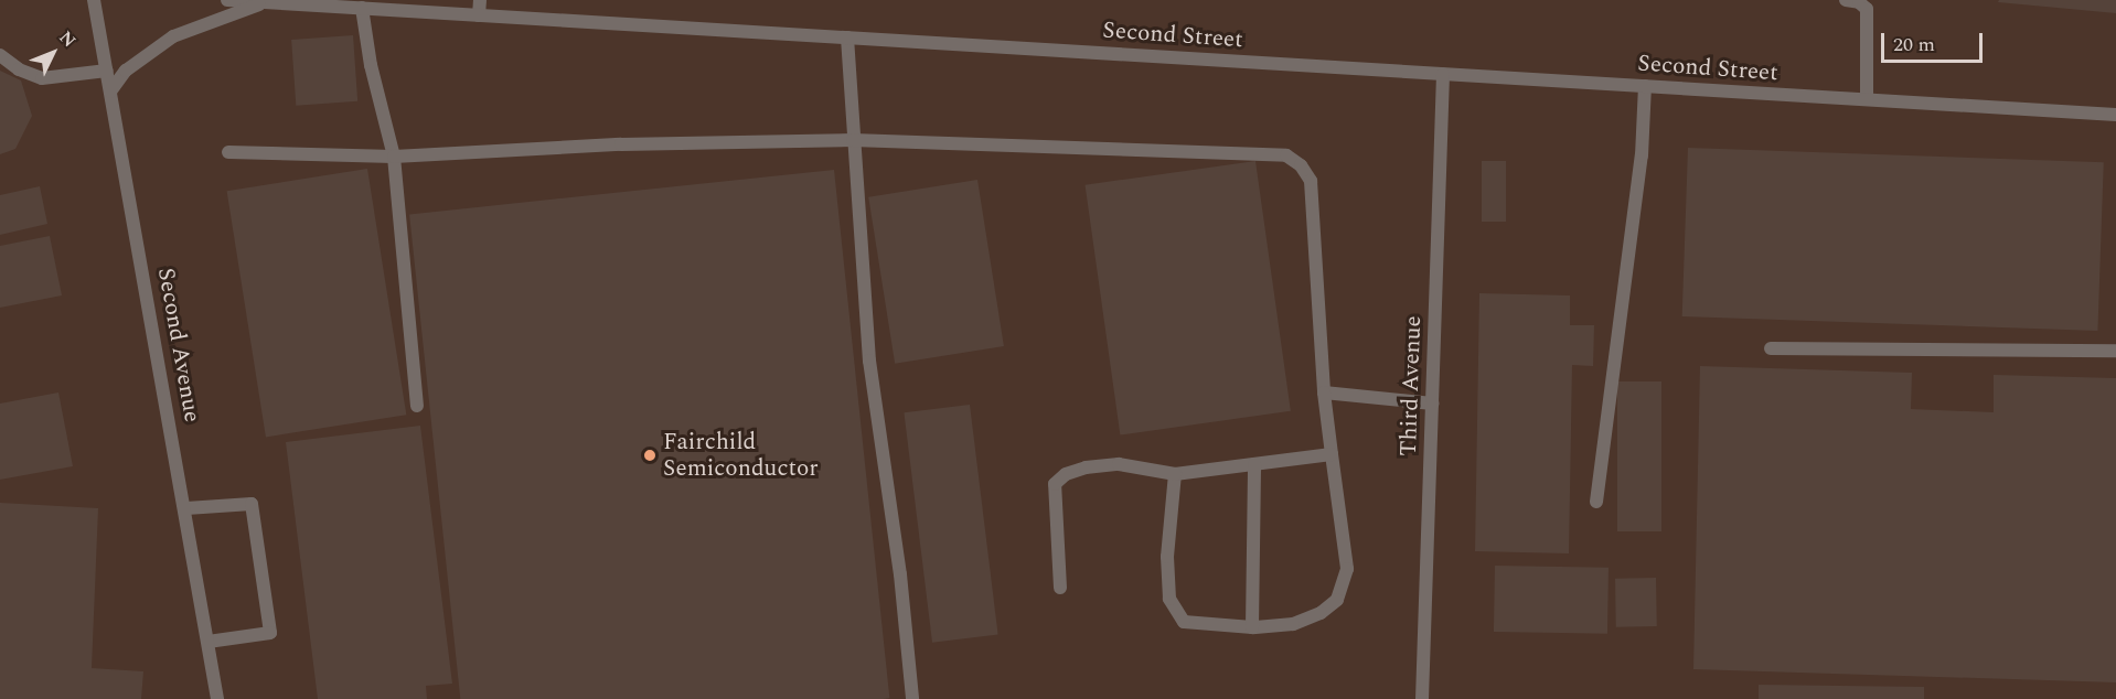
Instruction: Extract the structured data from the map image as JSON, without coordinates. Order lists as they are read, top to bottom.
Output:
{
  "streets": {
    "street": ["Second Street", "Second Avenue", "Third Avenue"]
  },
  "crossings": [
    ["Second Street", "Third Avenue"]
  ],
  "places": ["Fairchild Semiconductor"],
  "scale_bar": "20 m",
  "north": "top right"
}
